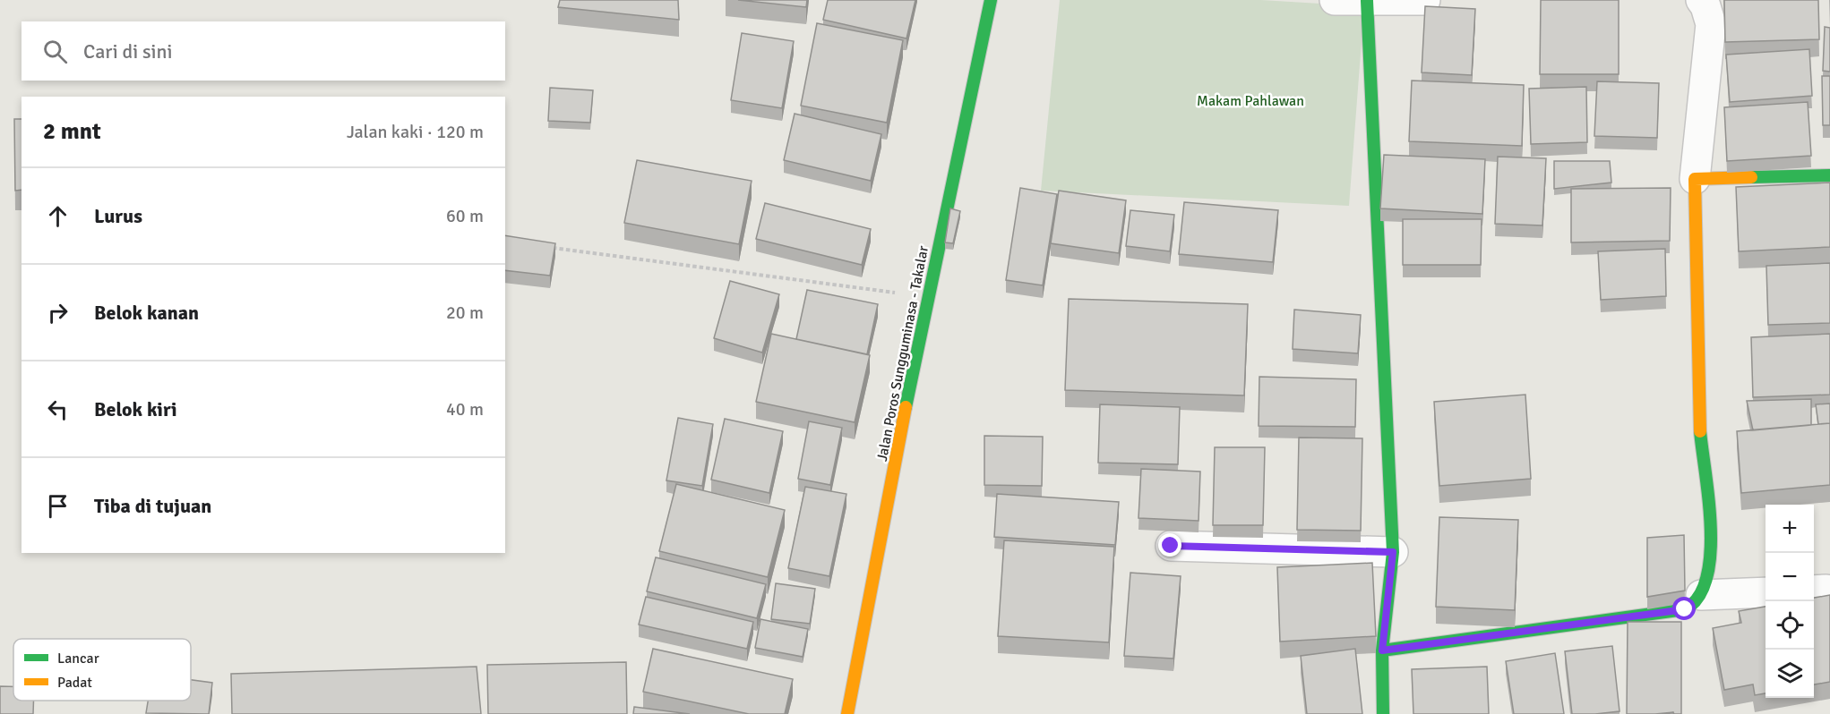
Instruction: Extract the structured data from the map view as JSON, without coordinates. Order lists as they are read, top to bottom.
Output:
{
  "streets": {
    "main road": ["Jalan Poros Sungguminasa - Takalar"]
  },
  "parks": ["Makam Pahlawan"],
  "legend": ["Lancar", "Padat"],
  "page": {
    "search": "Cari di sini",
    "heading": ["2 mnt", "Jalan kaki · 120 m"],
    "list": [
      ["Lurus", "60 m"],
      ["Belok kanan", "20 m"],
      ["Belok kiri", "40 m"],
      "Tiba di tujuan"
    ],
    "map_buttons": ["+", "−"]
  }
}
